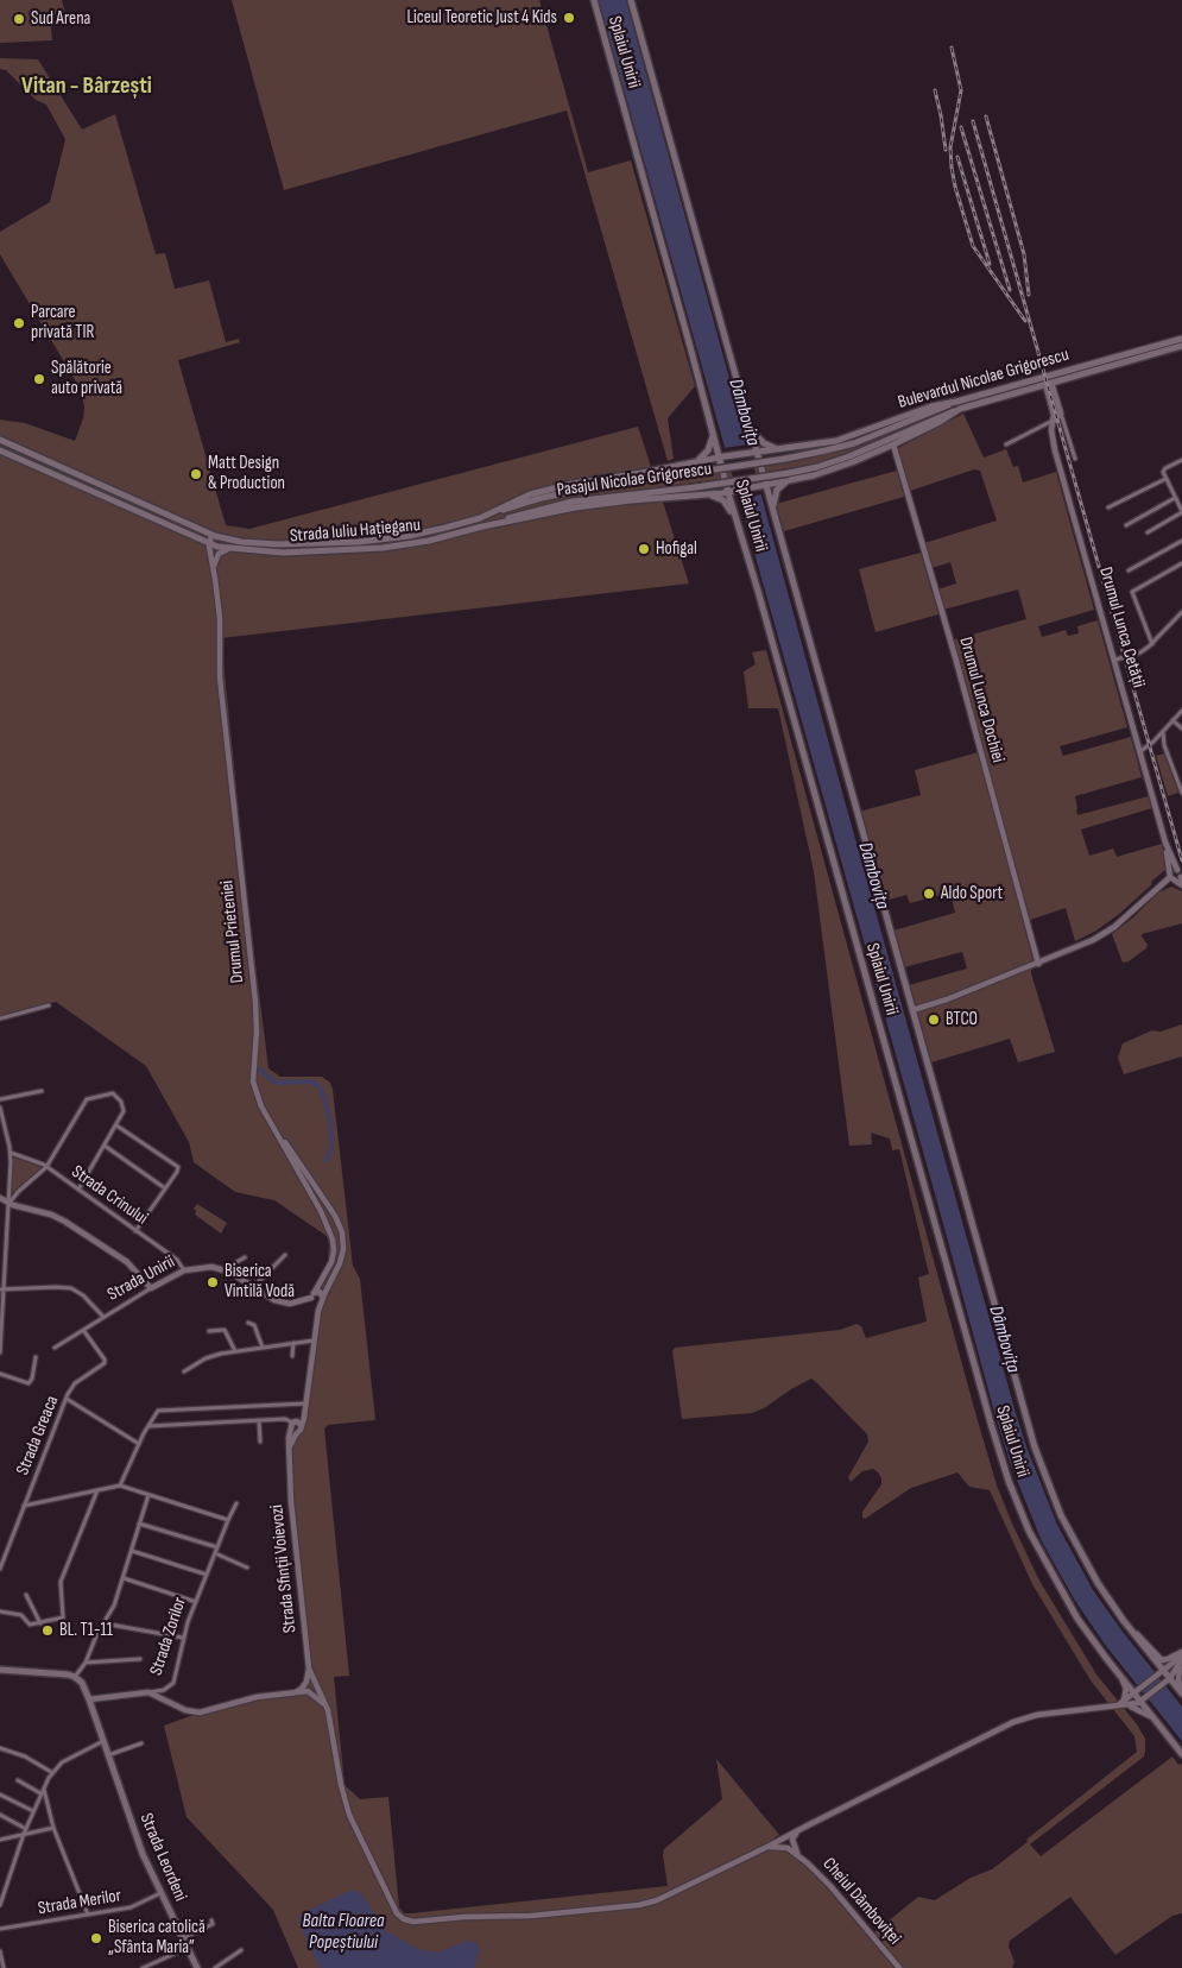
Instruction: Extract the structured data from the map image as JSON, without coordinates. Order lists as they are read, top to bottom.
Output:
{
  "streets": {
    "main road": [
      "Splaiul Unirii",
      "Bulevardul Nicolae Grigorescu",
      "Pasajul Nicolae Grigorescu",
      "Strada Iuliu Hațieganu",
      "Strada Leordeni"
    ],
    "street": [
      "Drumul Lunca Cetății",
      "Drumul Lunca Dochiei",
      "Drumul Prieteniei",
      "Strada Crinului",
      "Strada Unirii",
      "Strada Greaca",
      "Strada Sfinții Voievozi",
      "Strada Zorilor",
      "Cheiul Dâmboviței",
      "Strada Merilor"
    ]
  },
  "crossings": [
    ["Splaiul Unirii", "Bulevardul Nicolae Grigorescu"],
    ["Splaiul Unirii", "Strada Iuliu Hațieganu"],
    ["Bulevardul Nicolae Grigorescu", "Pasajul Nicolae Grigorescu"],
    ["Bulevardul Nicolae Grigorescu", "Strada Iuliu Hațieganu"],
    ["Bulevardul Nicolae Grigorescu", "Drumul Lunca Cetății"],
    ["Bulevardul Nicolae Grigorescu", "Drumul Lunca Dochiei"],
    ["Pasajul Nicolae Grigorescu", "Strada Iuliu Hațieganu"],
    ["Strada Iuliu Hațieganu", "Drumul Prieteniei"],
    ["Drumul Prieteniei", "Strada Sfinții Voievozi"],
    ["Strada Crinului", "Strada Unirii"],
    ["Strada Unirii", "Strada Greaca"],
    ["Strada Zorilor", "Strada Leordeni"],
    ["Strada Leordeni", "Strada Merilor"]
  ],
  "districts": ["Vitan - Bârzești"],
  "water": ["Dâmbovița", "Balta Floarea Popeștiului"],
  "places": [
    "Liceul Teoretic Just 4 Kids",
    "Sud Arena",
    "Parcare privată TIR",
    "Spălătorie auto privată",
    "Matt Design & Production",
    "Hofigal",
    "Aldo Sport",
    "BTCO",
    "Biserica Vintilă Vodă",
    "BL. T1-11",
    "Biserica catolică „Sfânta Maria”"
  ]
}
